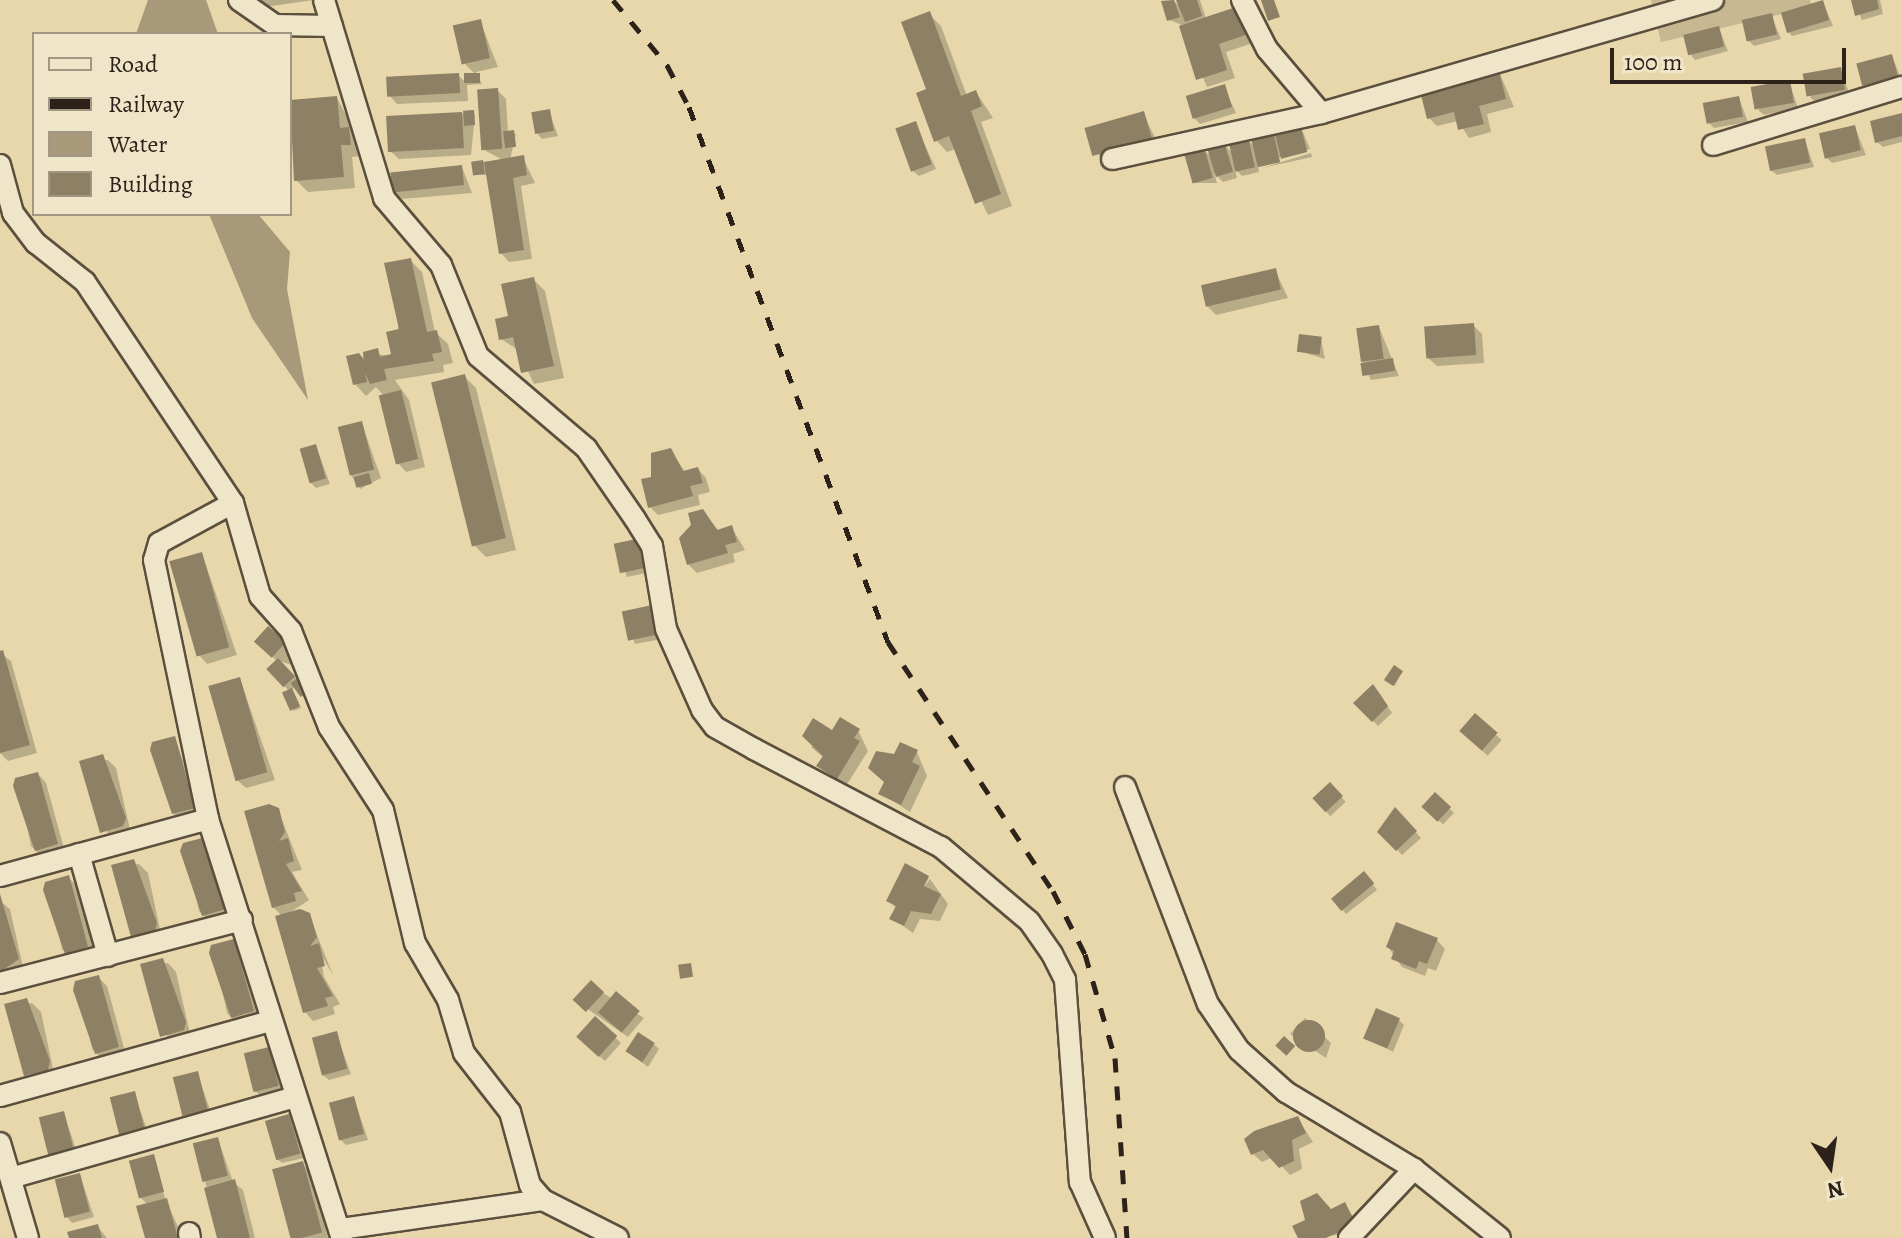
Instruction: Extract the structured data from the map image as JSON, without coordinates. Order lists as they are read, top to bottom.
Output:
{
  "legend": [
    "Road",
    "Railway",
    "Water",
    "Building"
  ],
  "scale_bar": "100 m",
  "north": "bottom"
}
